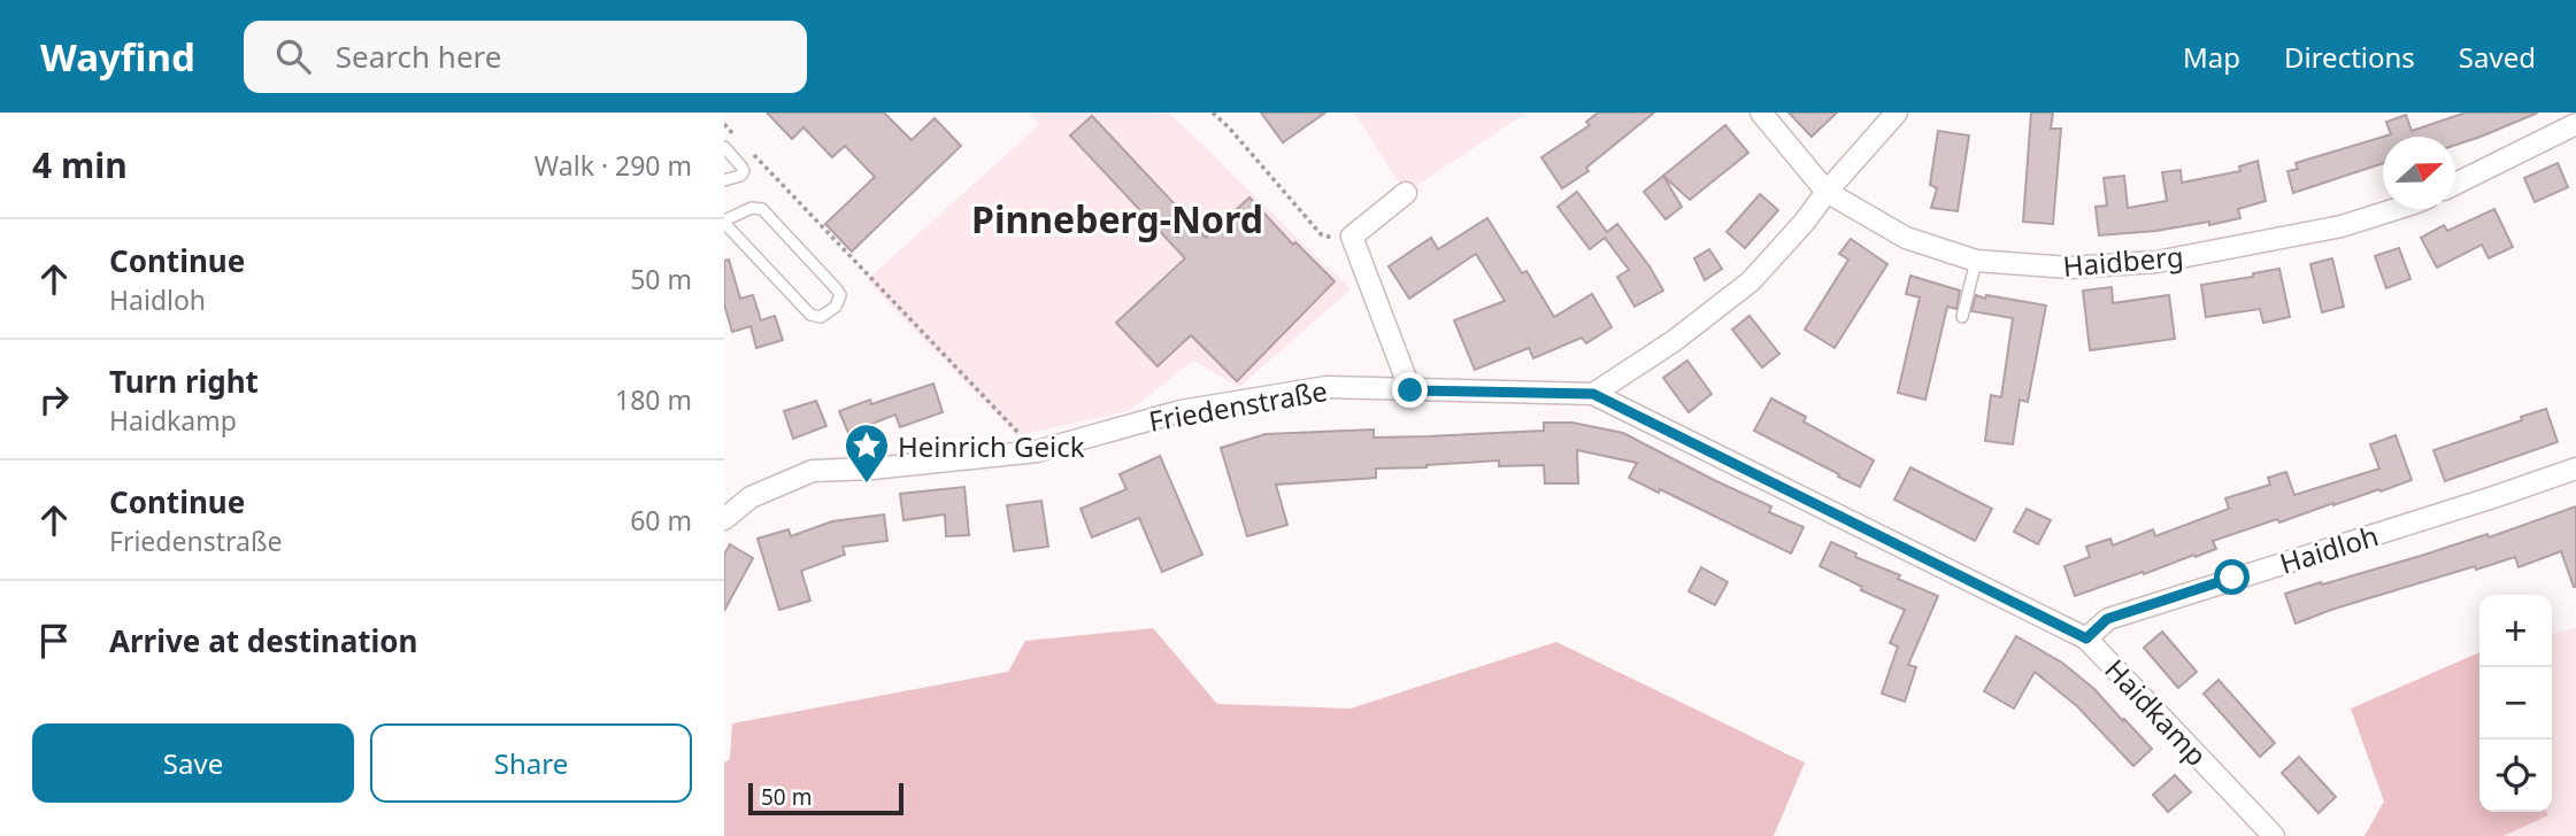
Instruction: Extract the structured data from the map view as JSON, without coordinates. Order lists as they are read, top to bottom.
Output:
{
  "streets": {
    "street": [
      "Haidberg",
      "Friedenstraße",
      "Haidloh",
      "Haidkamp"
    ]
  },
  "crossings": [
    ["Friedenstraße", "Haidkamp"],
    ["Haidloh", "Haidkamp"]
  ],
  "districts": ["Pinneberg-Nord"],
  "places": {
    "place": ["Heinrich Geick"]
  },
  "scale_bar": "50 m",
  "north": "right",
  "page": {
    "header": "Wayfind",
    "search": "Search here",
    "nav": ["Map", "Directions", "Saved"],
    "heading": ["4 min", "Walk · 290 m"],
    "list": [
      ["Continue", "Haidloh", "50 m"],
      ["Turn right", "Haidkamp", "180 m"],
      ["Continue", "Friedenstraße", "60 m"],
      "Arrive at destination"
    ],
    "map_buttons": ["+", "−"],
    "buttons": ["Save", "Share"],
    "scale": "50 m"
  }
}
